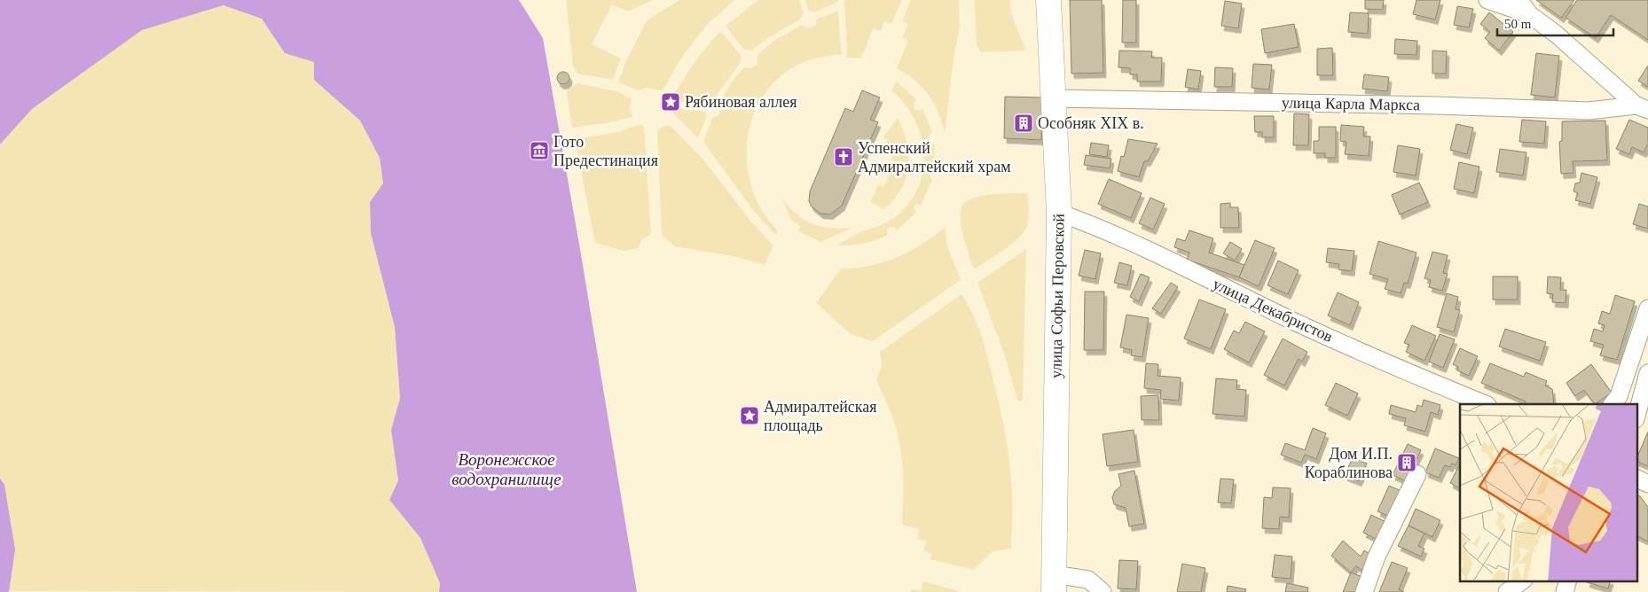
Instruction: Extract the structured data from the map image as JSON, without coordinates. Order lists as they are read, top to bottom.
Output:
{
  "streets": {
    "main road": ["улица Софьи Перовской"],
    "street": ["улица Карла Маркса", "улица Декабристов"]
  },
  "crossings": [
    ["улица Карла Маркса", "улица Софьи Перовской"],
    ["улица Софьи Перовской", "улица Декабристов"]
  ],
  "water": ["Воронежское водохранилище"],
  "places": {
    "place": ["Рябиновая аллея", "Адмиралтейская площадь"],
    "building": ["Особняк XIX в.", "Дом И.П. Кораблинова"],
    "museum": ["Гото Предестинация"],
    "church": ["Успенский Адмиралтейский храм"]
  },
  "scale_bar": "50 m"
}
